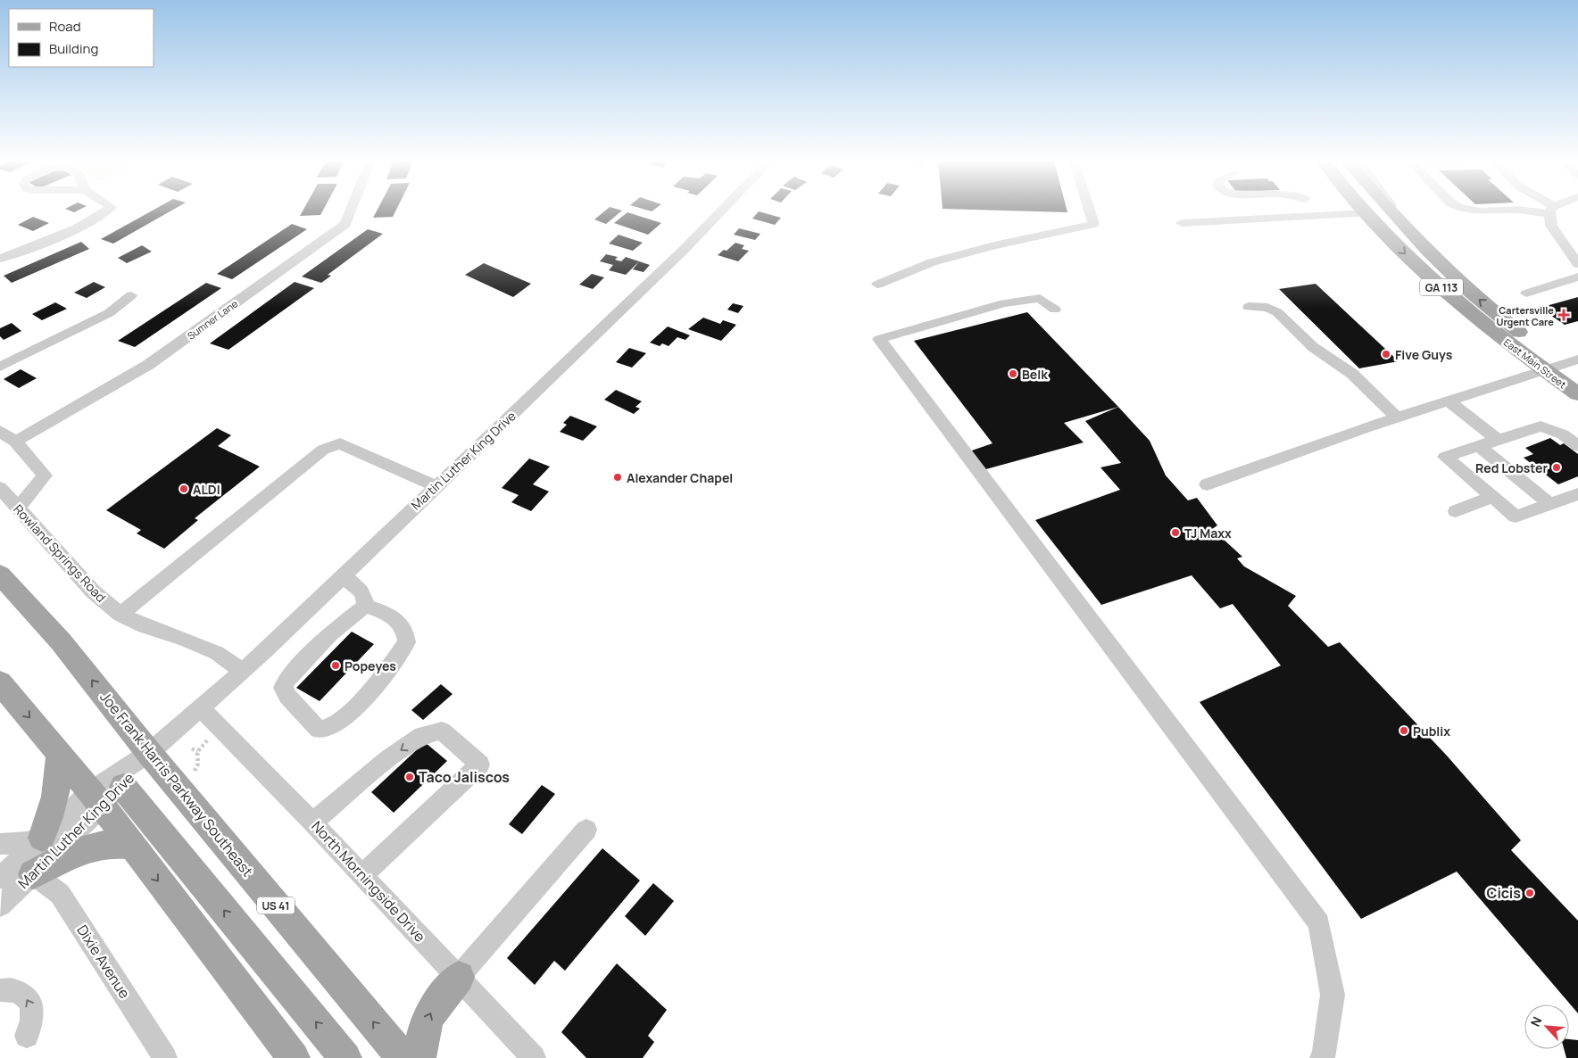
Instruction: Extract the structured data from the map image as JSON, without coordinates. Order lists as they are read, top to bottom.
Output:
{
  "streets": {
    "main road": [
      "GA 113",
      "East Main Street",
      "Joe Frank Harris Parkway Southeast",
      "US 41"
    ],
    "street": [
      "Sumner Lane",
      "Martin Luther King Drive",
      "Rowland Springs Road",
      "North Morningside Drive",
      "Dixie Avenue"
    ]
  },
  "crossings": [
    ["Martin Luther King Drive", "Rowland Springs Road"],
    ["Martin Luther King Drive", "Joe Frank Harris Parkway Southeast"],
    ["Martin Luther King Drive", "North Morningside Drive"],
    ["Martin Luther King Drive", "Dixie Avenue"]
  ],
  "places": {
    "health": ["Cartersville Urgent Care"],
    "other": [
      "Five Guys",
      "Belk",
      "Red Lobster",
      "Alexander Chapel",
      "ALDI",
      "TJ Maxx",
      "Popeyes",
      "Publix",
      "Taco Jaliscos",
      "Cicis"
    ]
  },
  "legend": ["Road", "Building"],
  "north": "top left"
}
